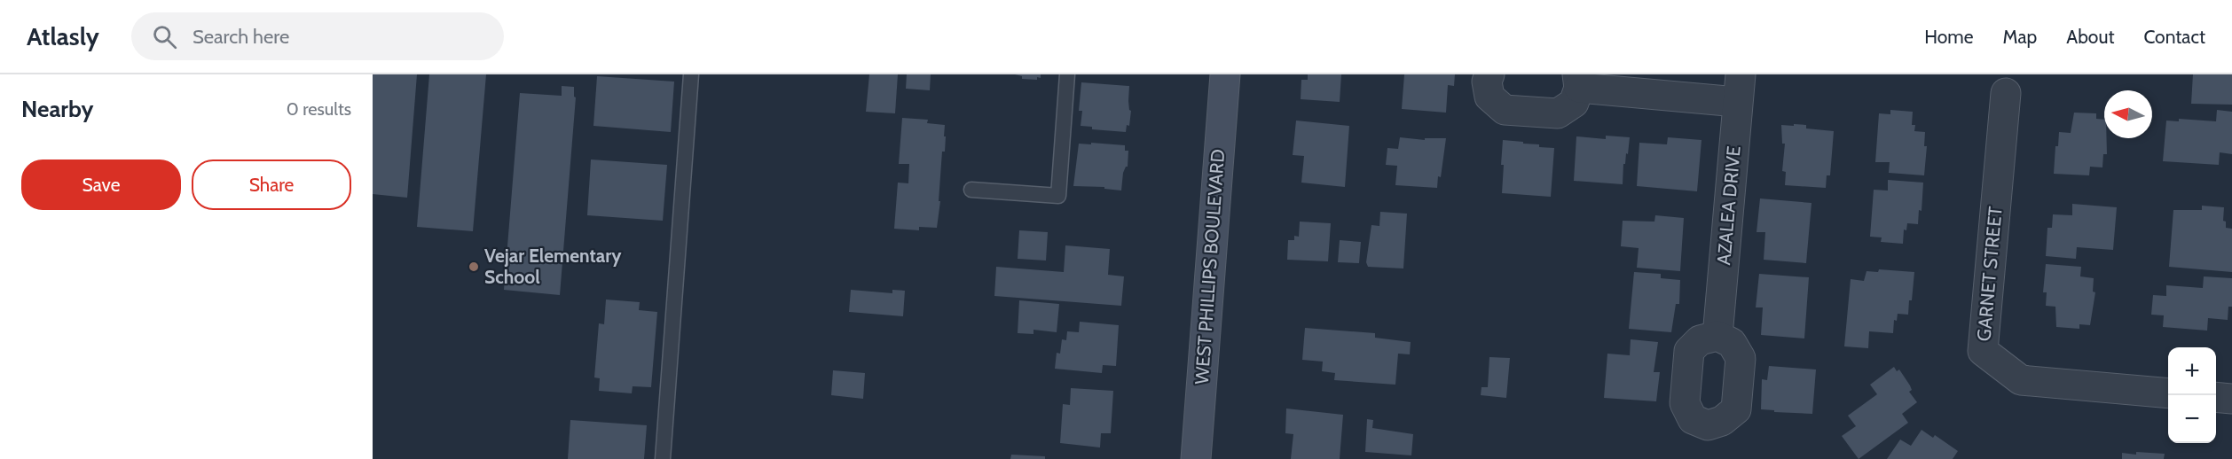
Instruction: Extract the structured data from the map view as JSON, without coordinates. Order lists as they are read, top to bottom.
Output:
{
  "streets": {
    "street": ["AZALEA DRIVE", "WEST PHILLIPS BOULEVARD", "GARNET STREET"]
  },
  "places": ["Vejar Elementary School"],
  "north": "left",
  "page": {
    "header": "Atlasly",
    "search": "Search here",
    "nav": [
      "Home",
      "Map",
      "About",
      "Contact"
    ],
    "heading": ["Nearby", "0 results"],
    "buttons": ["Save", "Share"],
    "map_buttons": ["+", "−"]
  }
}
